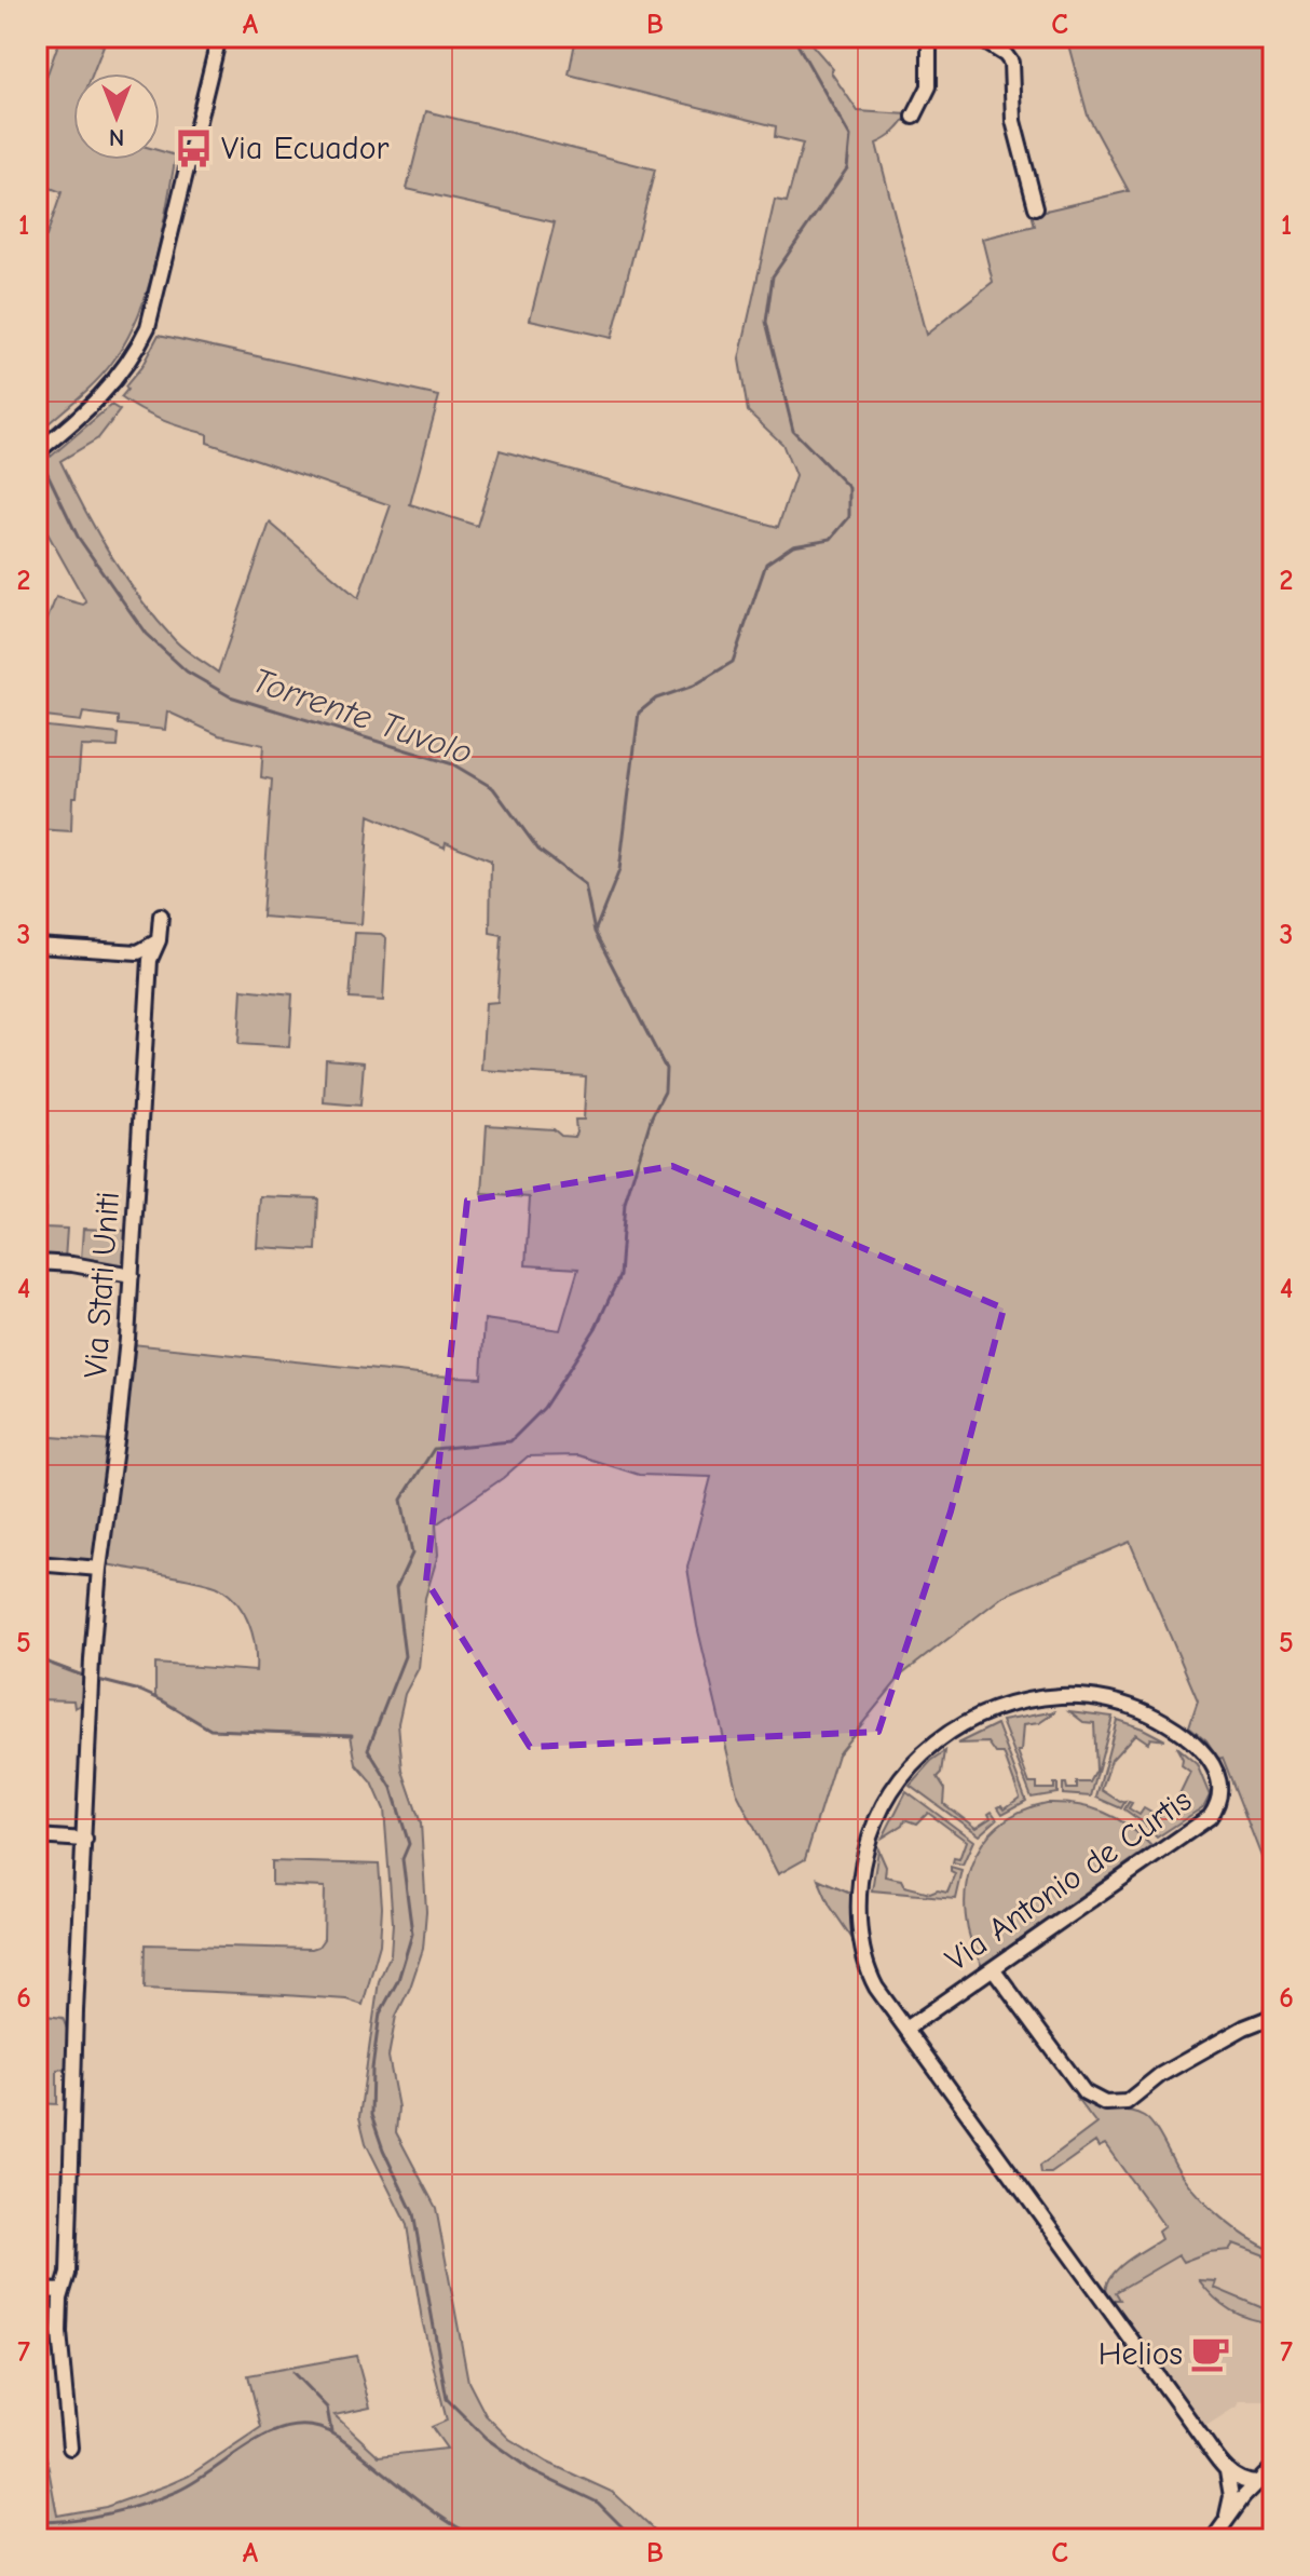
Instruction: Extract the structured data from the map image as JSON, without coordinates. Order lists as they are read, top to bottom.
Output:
{
  "streets": {
    "street": ["Via Stati Uniti", "Via Antonio de Curtis"]
  },
  "water": ["Torrente Tuvolo"],
  "places": {
    "bus stop": ["Via Ecuador"],
    "cafe": ["Helios"]
  },
  "north": "bottom",
  "grid": {
    "columns": ["A", "B", "C"],
    "rows": [
      "1",
      "2",
      "3",
      "4",
      "5",
      "6",
      "7"
    ]
  }
}
